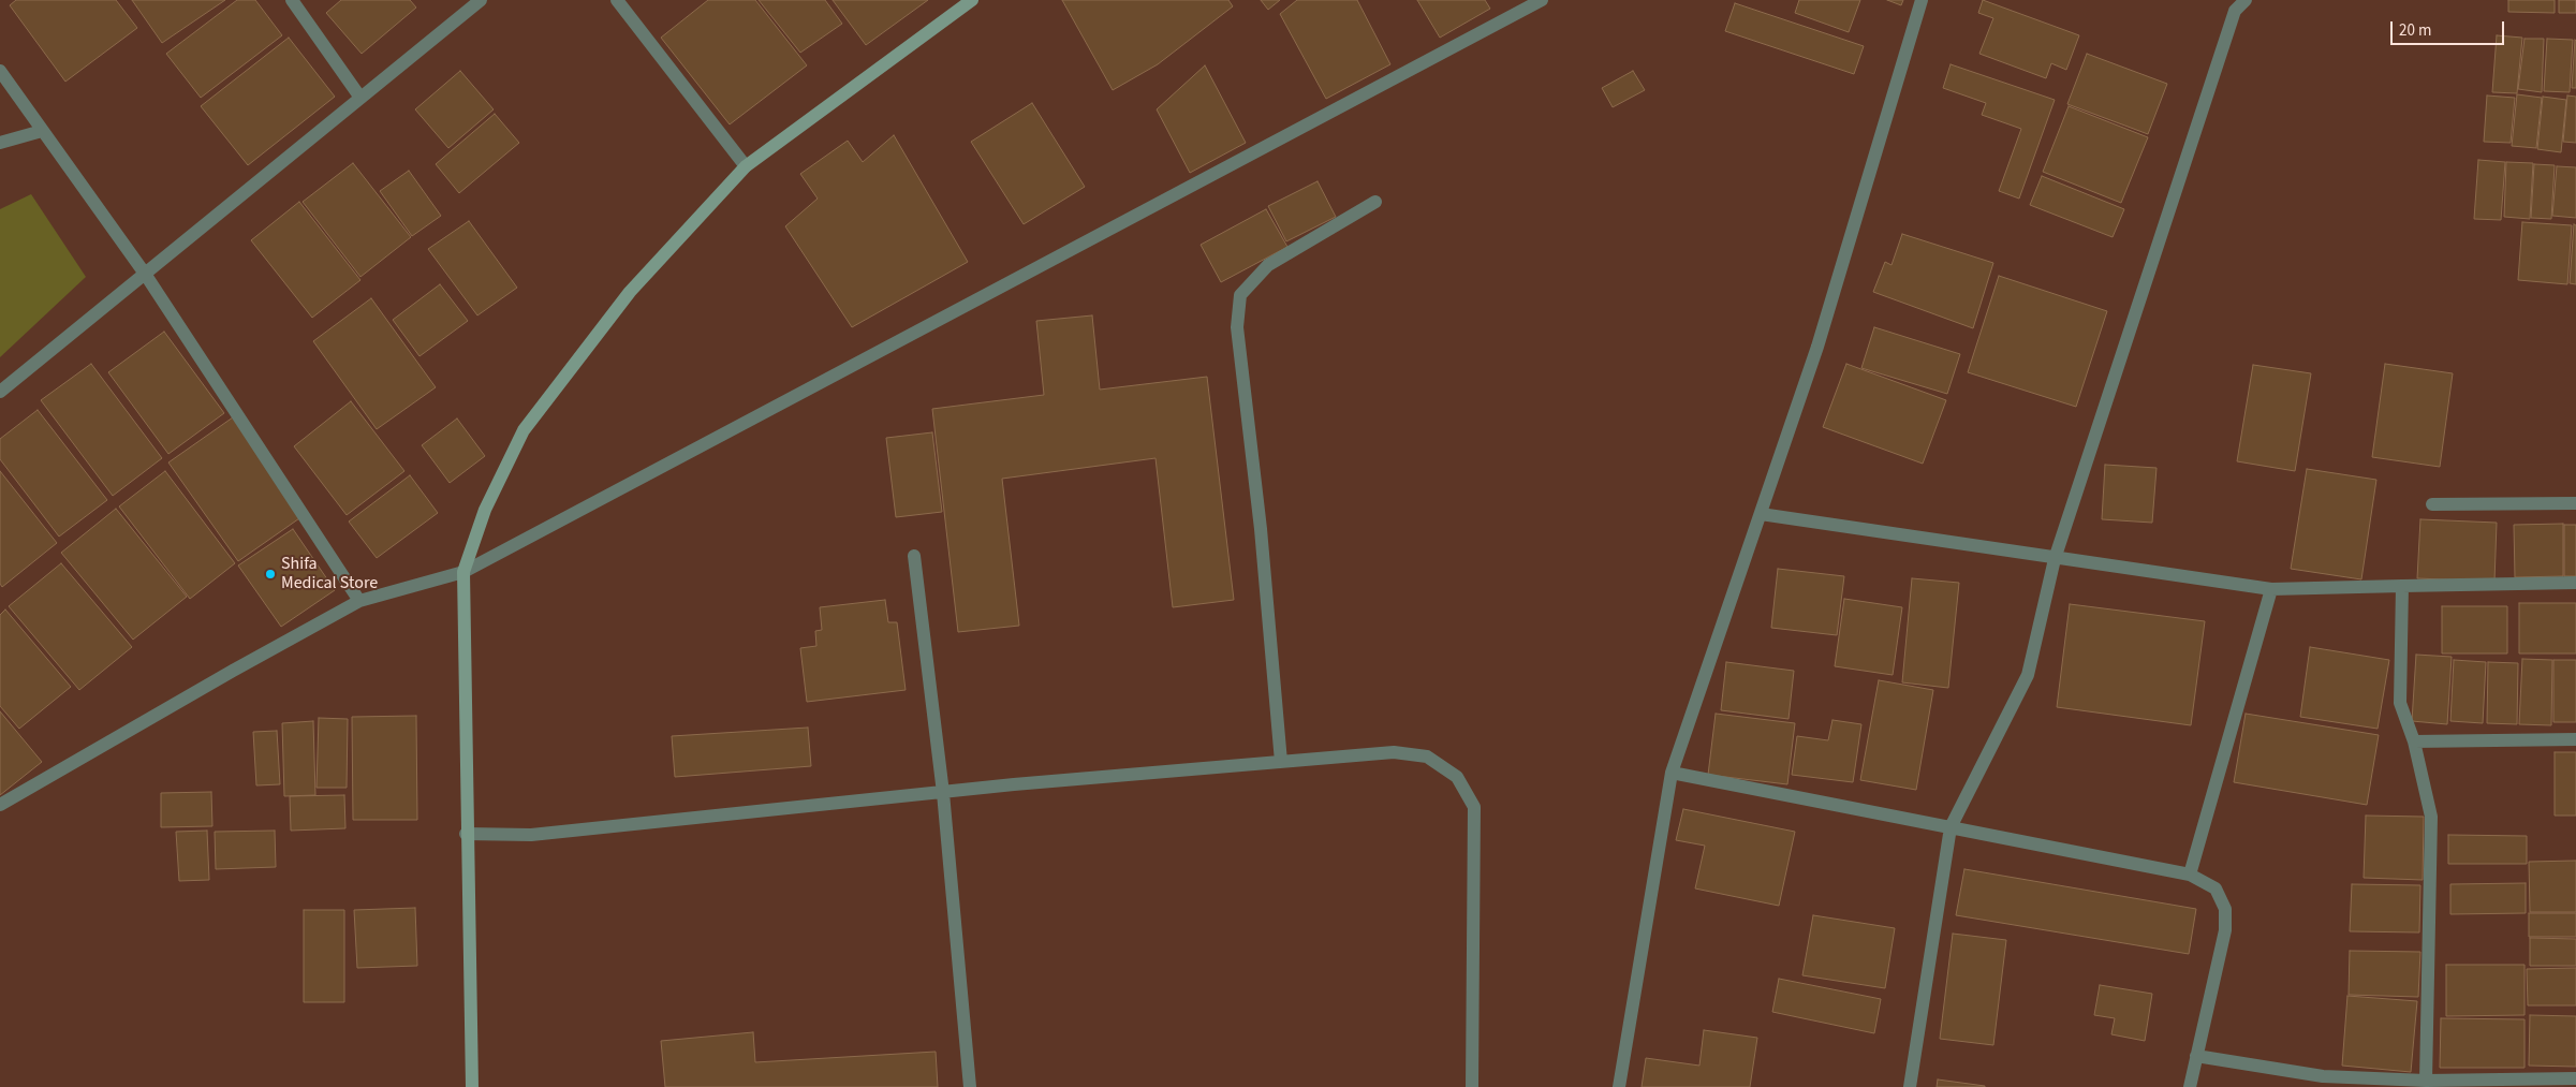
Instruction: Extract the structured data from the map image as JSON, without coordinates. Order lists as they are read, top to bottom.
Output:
{
  "places": ["Shifa Medical Store"],
  "scale_bar": "20 m"
}
